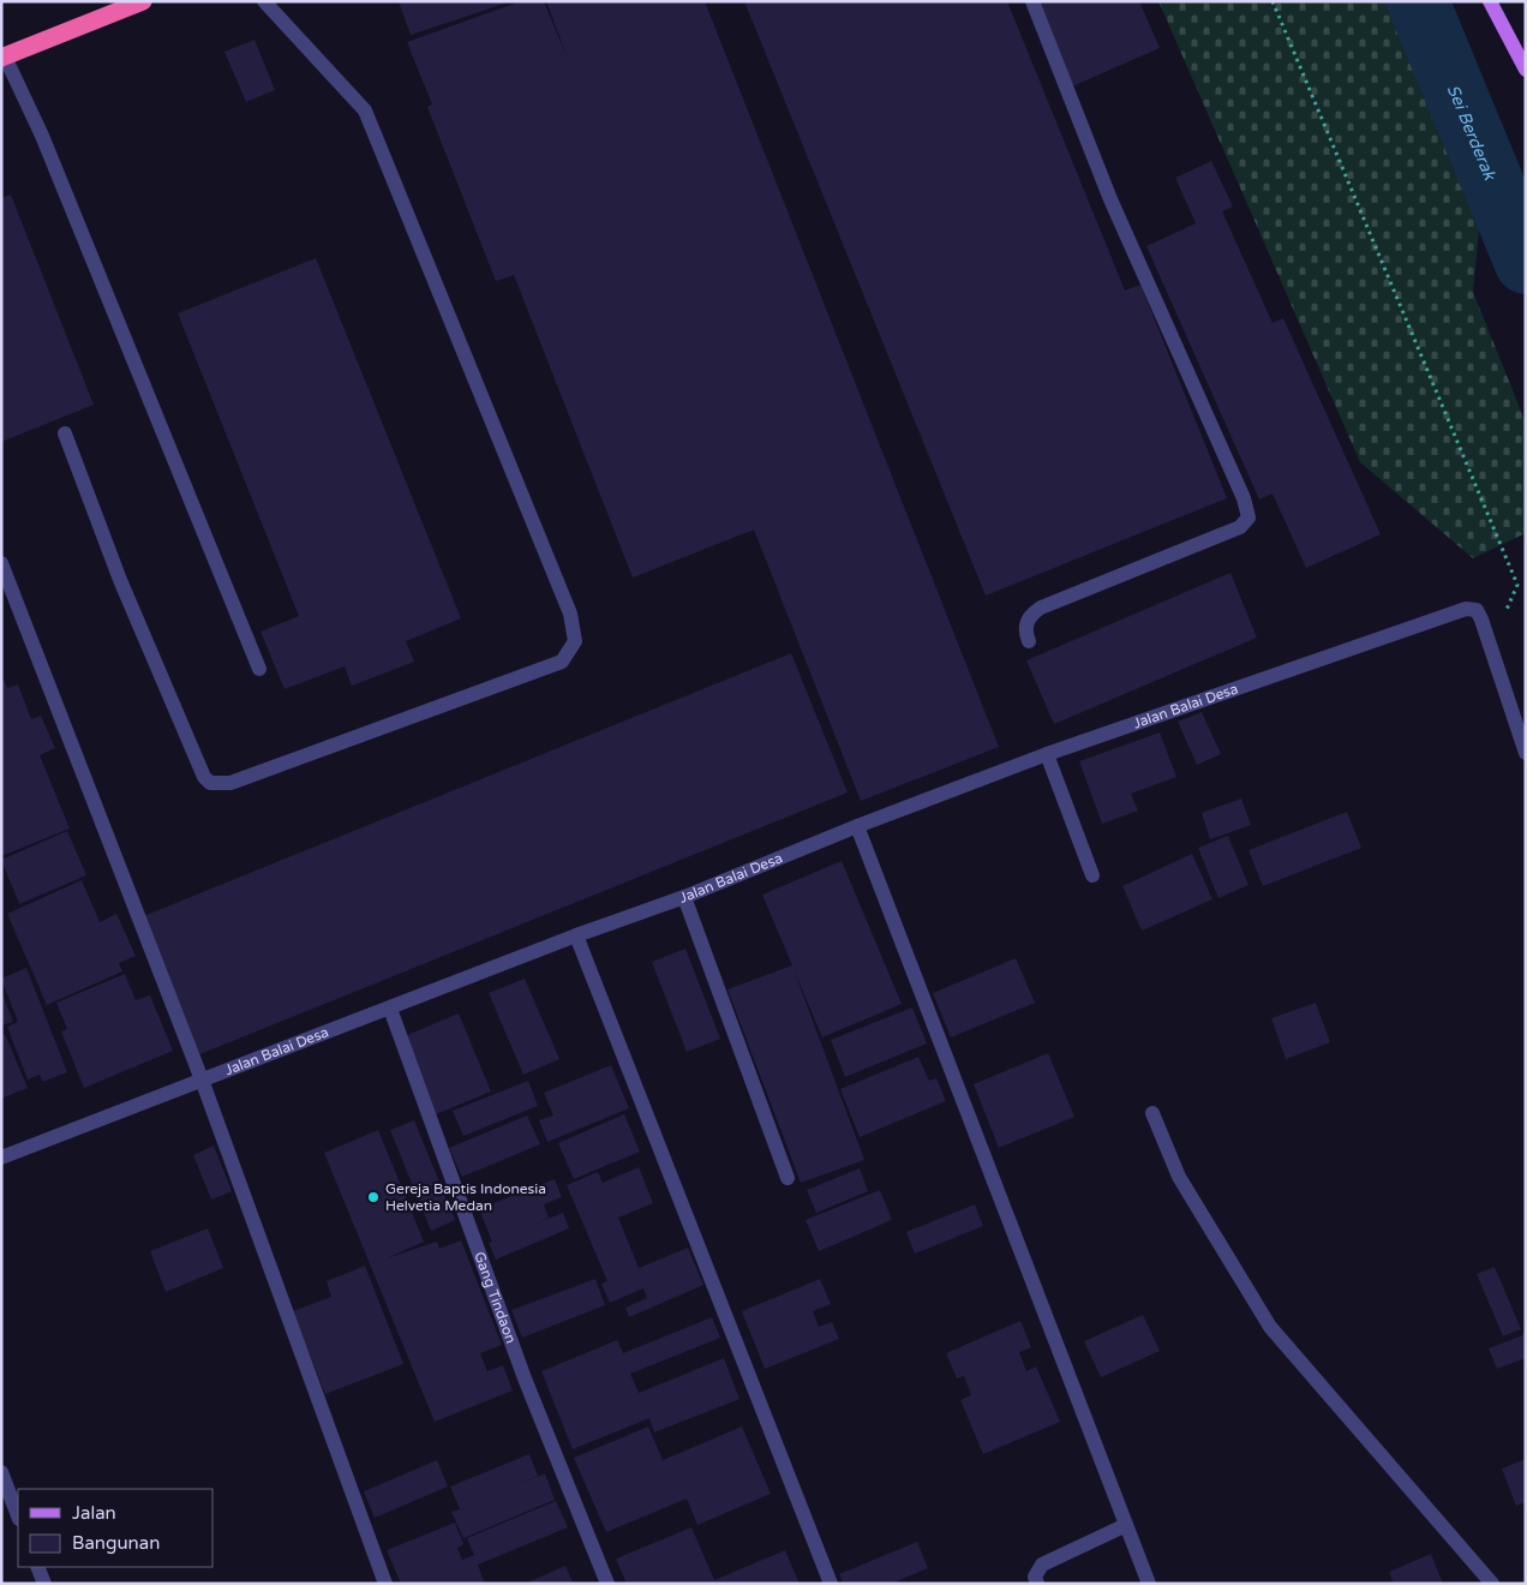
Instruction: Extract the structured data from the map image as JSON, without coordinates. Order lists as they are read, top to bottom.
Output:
{
  "streets": {
    "street": ["Jalan Balai Desa", "Gang Tindaon"]
  },
  "crossings": [
    ["Jalan Balai Desa", "Gang Tindaon"]
  ],
  "water": ["Sei Berderak"],
  "places": ["Gereja Baptis Indonesia Helvetia Medan"],
  "legend": ["Jalan", "Bangunan"]
}
